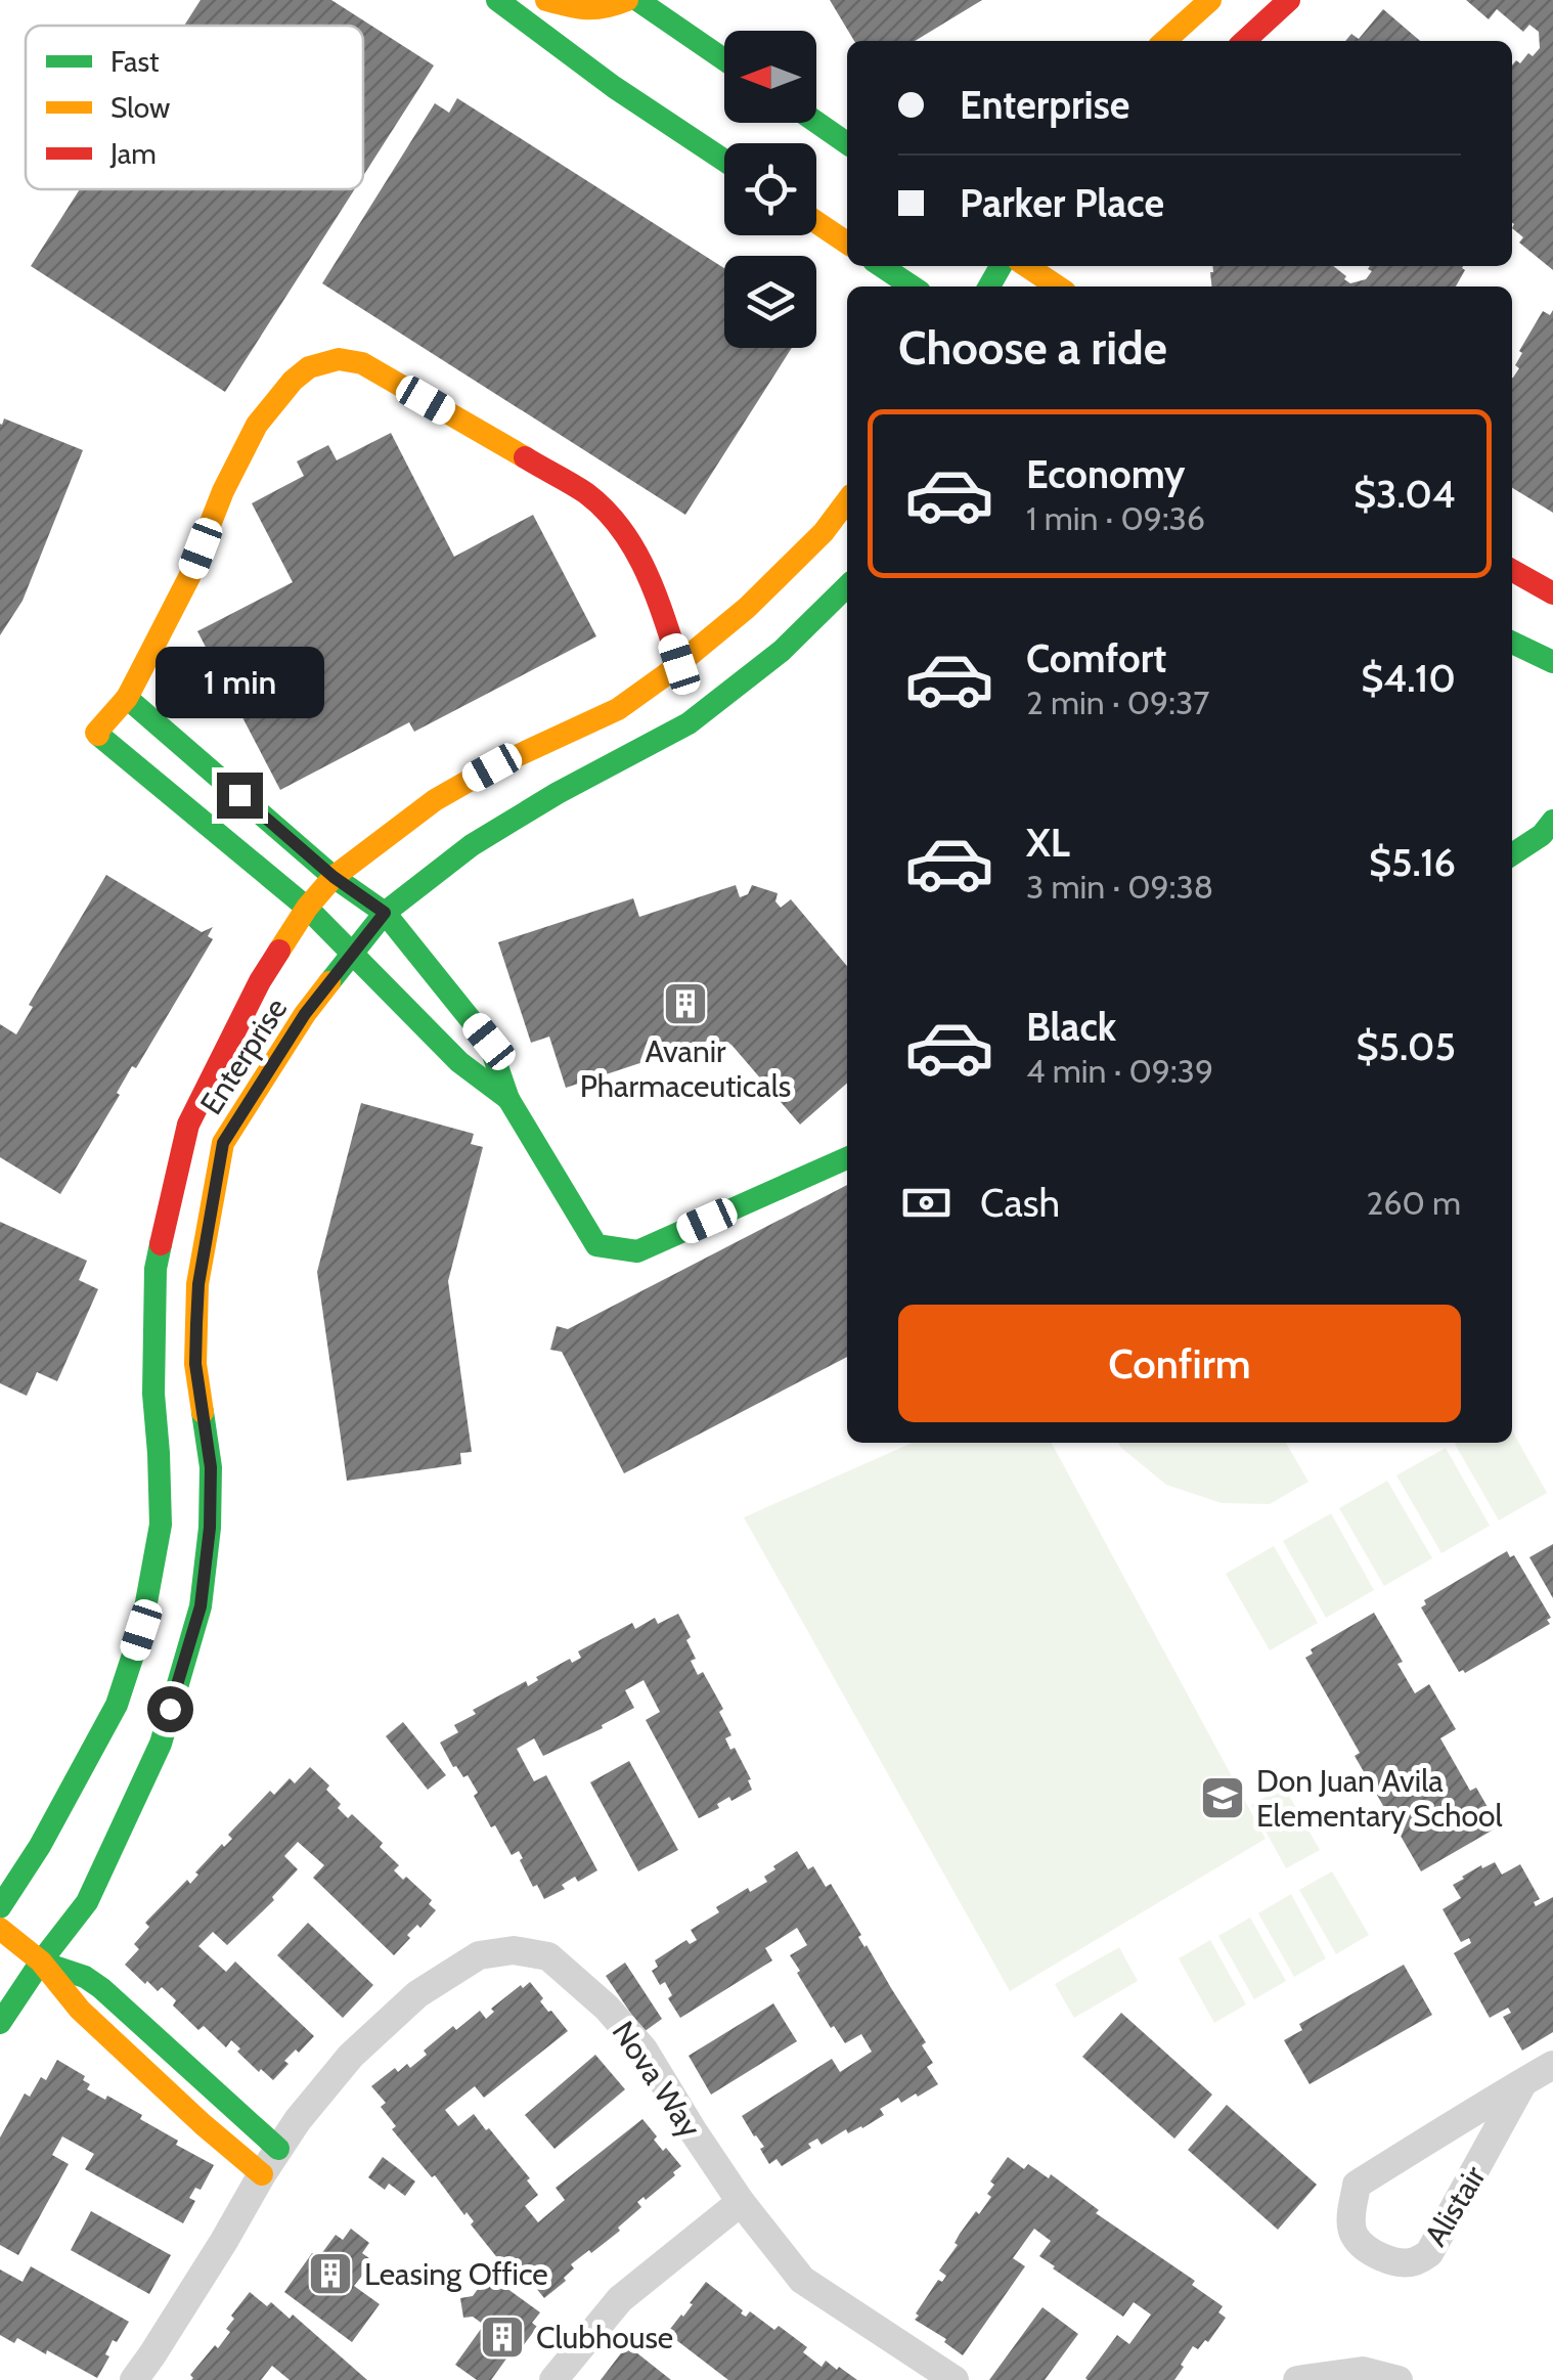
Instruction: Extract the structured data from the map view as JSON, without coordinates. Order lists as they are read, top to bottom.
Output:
{
  "streets": {
    "main road": ["Enterprise"],
    "street": ["Nova Way", "Alistair"]
  },
  "places": {
    "building": ["Avanir Pharmaceuticals", "Leasing Office", "Clubhouse"],
    "school or university": ["Don Juan Avila Elementary School"]
  },
  "legend": ["Fast", "Slow", "Jam"],
  "north": "left",
  "page": {
    "banner": ["Enterprise", "Parker Place"],
    "heading": "Choose a ride",
    "list": [
      {
        "name": "Economy",
        "note": "1 min · 09:36",
        "value": "$3.04"
      },
      {
        "name": "Comfort",
        "note": "2 min · 09:37",
        "value": "$4.10"
      },
      {
        "name": "XL",
        "note": "3 min · 09:38",
        "value": "$5.16"
      },
      {
        "name": "Black",
        "note": "4 min · 09:39",
        "value": "$5.05"
      }
    ],
    "bubble": "1 min",
    "pay": ["Cash", "260 m"],
    "buttons": "Confirm"
  }
}
